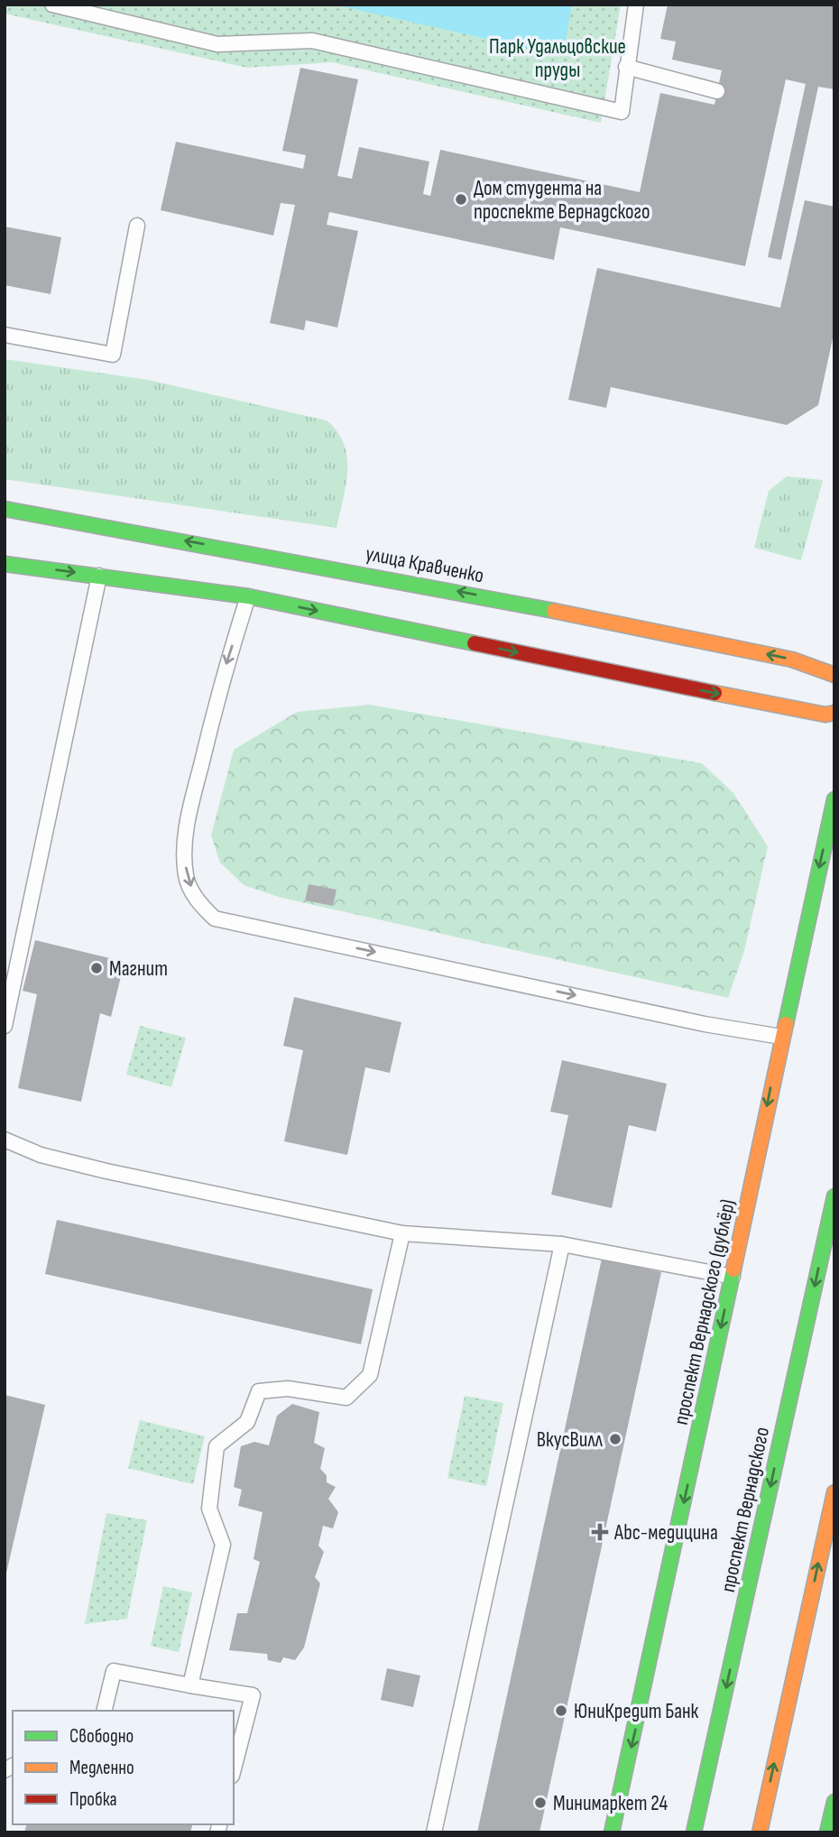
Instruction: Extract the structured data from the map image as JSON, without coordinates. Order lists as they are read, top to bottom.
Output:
{
  "streets": {
    "street": ["улица Кравченко", "проспект Вернадского (дублёр)", "проспект Вернадского"]
  },
  "one_way": ["проспект Вернадского (дублёр)"],
  "parks": ["Парк Удальцовские пруды"],
  "places": {
    "other": [
      "Дом студента на проспекте Вернадского",
      "Магнит",
      "ВкусВилл",
      "ЮниКредит Банк",
      "Минимаркет 24"
    ],
    "health": ["Abc-медицина"]
  },
  "legend": ["Свободно", "Медленно", "Пробка"]
}
